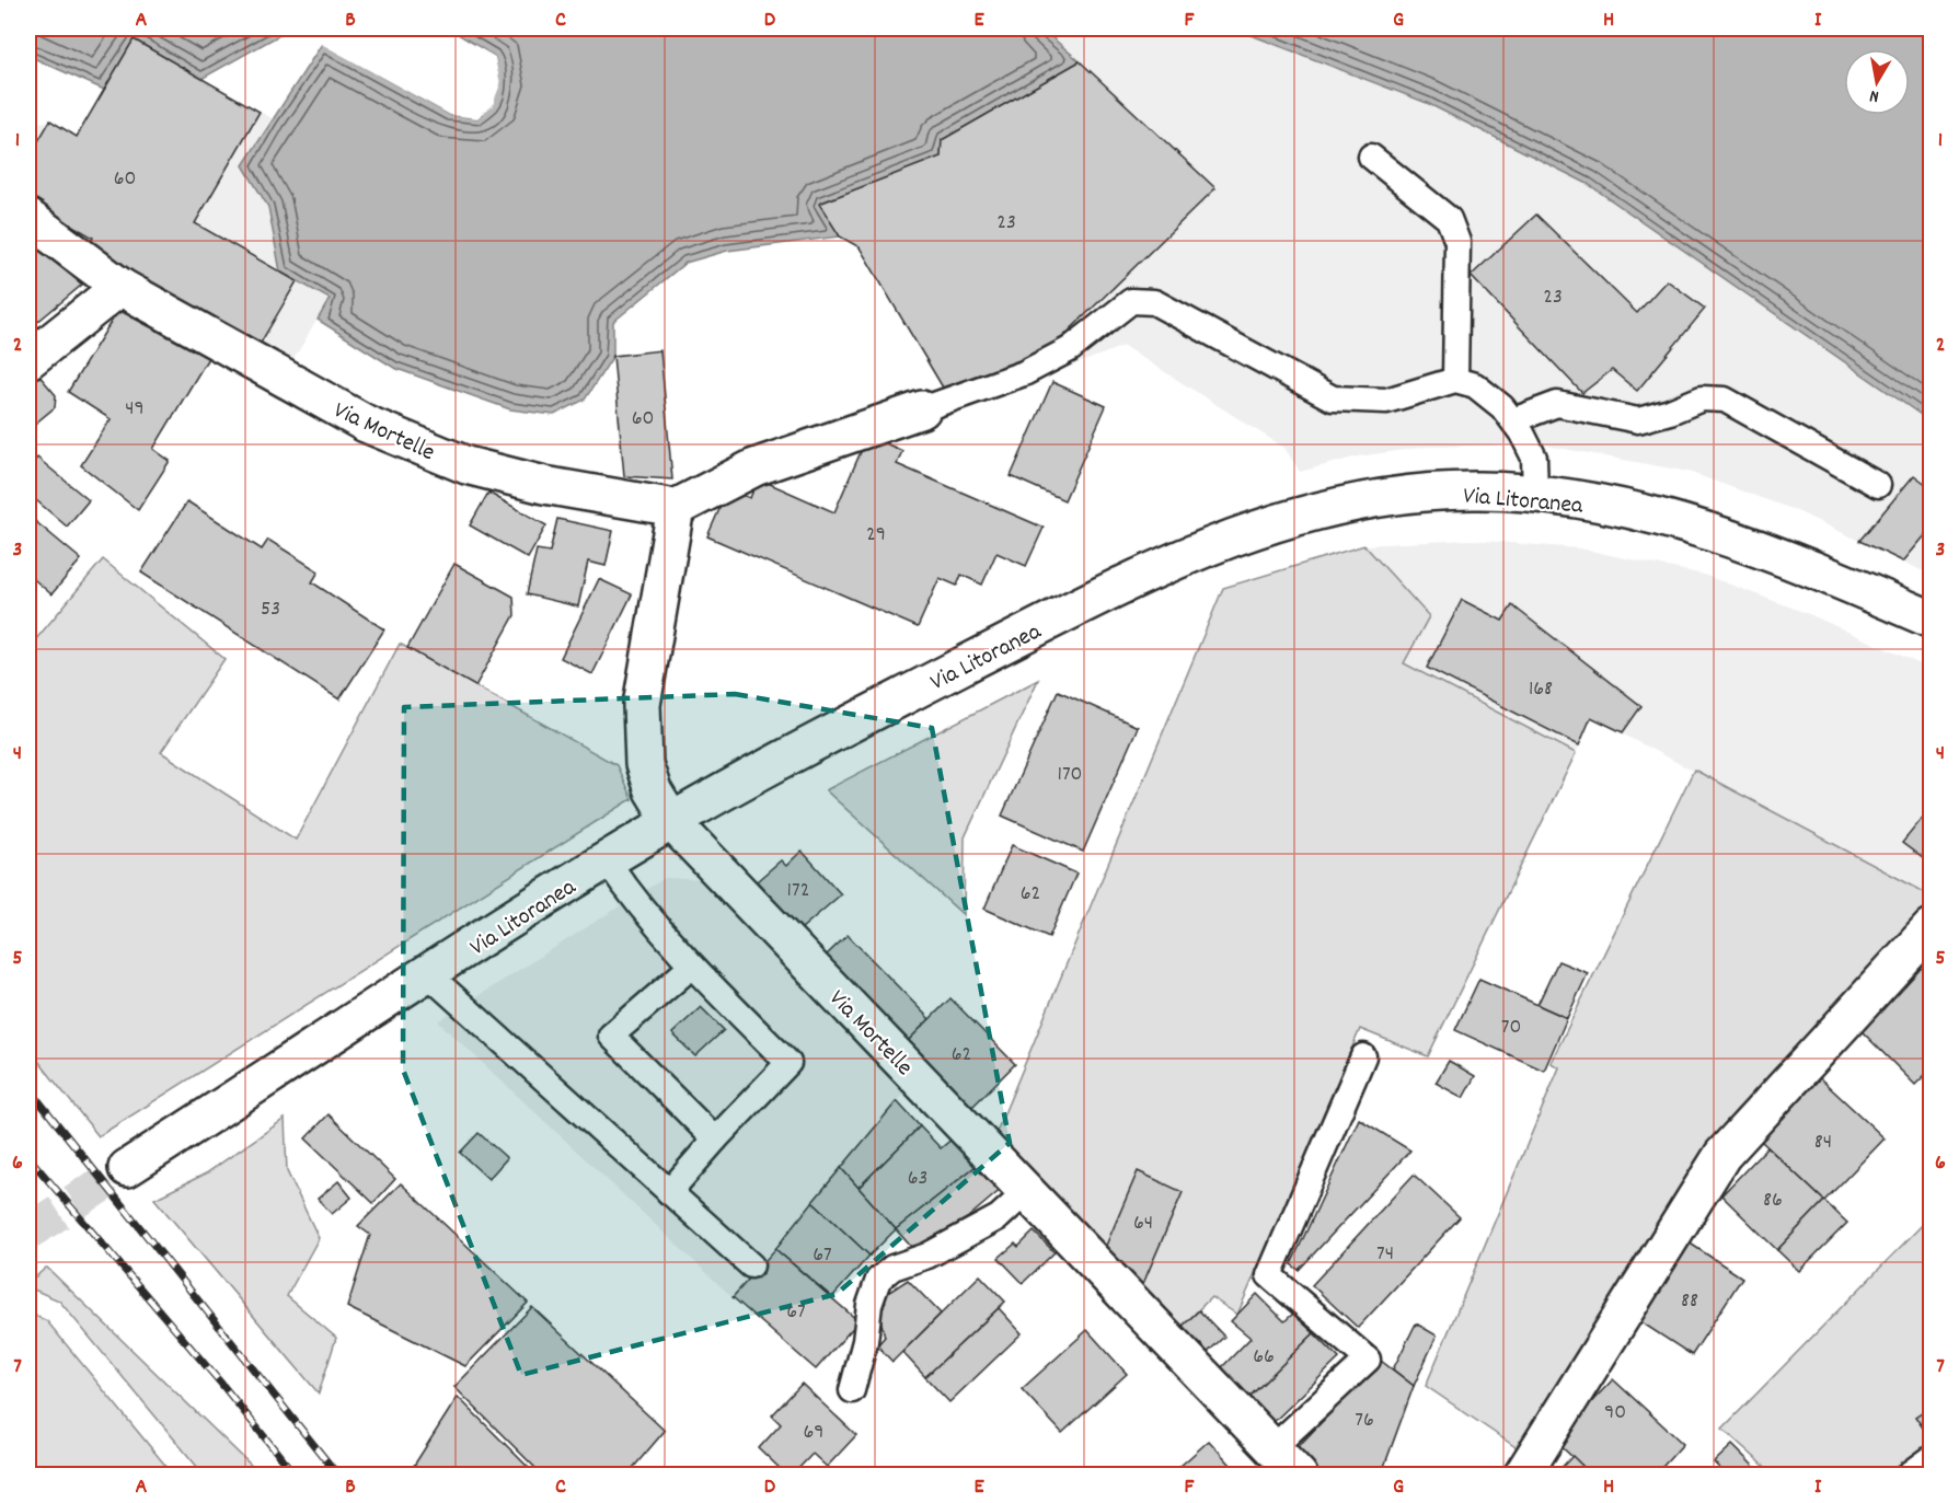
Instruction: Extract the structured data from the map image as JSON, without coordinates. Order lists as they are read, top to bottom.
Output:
{
  "streets": {
    "street": ["Via Mortelle", "Via Litoranea"]
  },
  "crossings": [
    ["Via Mortelle", "Via Litoranea"]
  ],
  "house_numbers": [
    "60",
    "23",
    "23",
    "49",
    "60",
    "29",
    "53",
    "168",
    "170",
    "172",
    "62",
    "70",
    "62",
    "84",
    "63",
    "86",
    "64",
    "74",
    "67",
    "88",
    "67",
    "66",
    "90",
    "76",
    "69"
  ],
  "north": "bottom",
  "grid": {
    "columns": [
      "A",
      "B",
      "C",
      "D",
      "E",
      "F",
      "G",
      "H",
      "I"
    ],
    "rows": [
      "1",
      "2",
      "3",
      "4",
      "5",
      "6",
      "7"
    ]
  }
}
